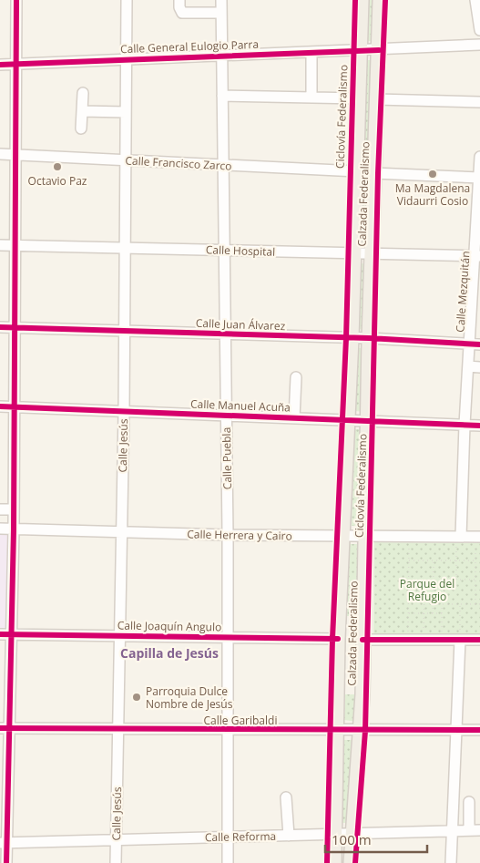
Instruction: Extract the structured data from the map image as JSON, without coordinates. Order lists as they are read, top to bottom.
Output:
{
  "streets": {
    "main road": ["Calzada Federalismo"],
    "street": [
      "Calle General Eulogio Parra",
      "Calle Francisco Zarco",
      "Calle Hospital",
      "Calle Mezquitán",
      "Calle Juan Álvarez",
      "Calle Manuel Acuña",
      "Calle Jesús",
      "Calle Puebla",
      "Calle Herrera y Cairo",
      "Calle Joaquín Angulo",
      "Calle Garibaldi",
      "Calle Reforma"
    ],
    "cycle path": ["Ciclovía Federalismo"]
  },
  "crossings": [
    ["Calle General Eulogio Parra", "Calzada Federalismo"],
    ["Calle General Eulogio Parra", "Calle Jesús"],
    ["Calle General Eulogio Parra", "Calle Puebla"],
    ["Calle Francisco Zarco", "Calzada Federalismo"],
    ["Calle Francisco Zarco", "Calle Jesús"],
    ["Calle Francisco Zarco", "Calle Puebla"],
    ["Calzada Federalismo", "Calle Hospital"],
    ["Calzada Federalismo", "Calle Juan Álvarez"],
    ["Calzada Federalismo", "Calle Manuel Acuña"],
    ["Calzada Federalismo", "Calle Herrera y Cairo"],
    ["Calzada Federalismo", "Calle Joaquín Angulo"],
    ["Calzada Federalismo", "Calle Garibaldi"],
    ["Calzada Federalismo", "Calle Reforma"],
    ["Calle Hospital", "Calle Mezquitán"],
    ["Calle Hospital", "Calle Jesús"],
    ["Calle Hospital", "Calle Puebla"],
    ["Calle Mezquitán", "Calle Juan Álvarez"],
    ["Calle Mezquitán", "Calle Manuel Acuña"],
    ["Calle Mezquitán", "Calle Herrera y Cairo"],
    ["Calle Juan Álvarez", "Calle Jesús"],
    ["Calle Juan Álvarez", "Calle Puebla"],
    ["Calle Manuel Acuña", "Calle Jesús"],
    ["Calle Manuel Acuña", "Calle Puebla"],
    ["Calle Jesús", "Calle Herrera y Cairo"],
    ["Calle Jesús", "Calle Joaquín Angulo"],
    ["Calle Jesús", "Calle Garibaldi"],
    ["Calle Jesús", "Calle Reforma"],
    ["Calle Puebla", "Calle Herrera y Cairo"],
    ["Calle Puebla", "Calle Joaquín Angulo"],
    ["Calle Puebla", "Calle Garibaldi"],
    ["Calle Puebla", "Calle Reforma"]
  ],
  "districts": ["Capilla de Jesús"],
  "parks": ["Parque del Refugio"],
  "places": ["Octavio Paz", "Ma Magdalena Vidaurri Cosio", "Parroquia Dulce Nombre de Jesús"],
  "scale_bar": "100 m"
}
